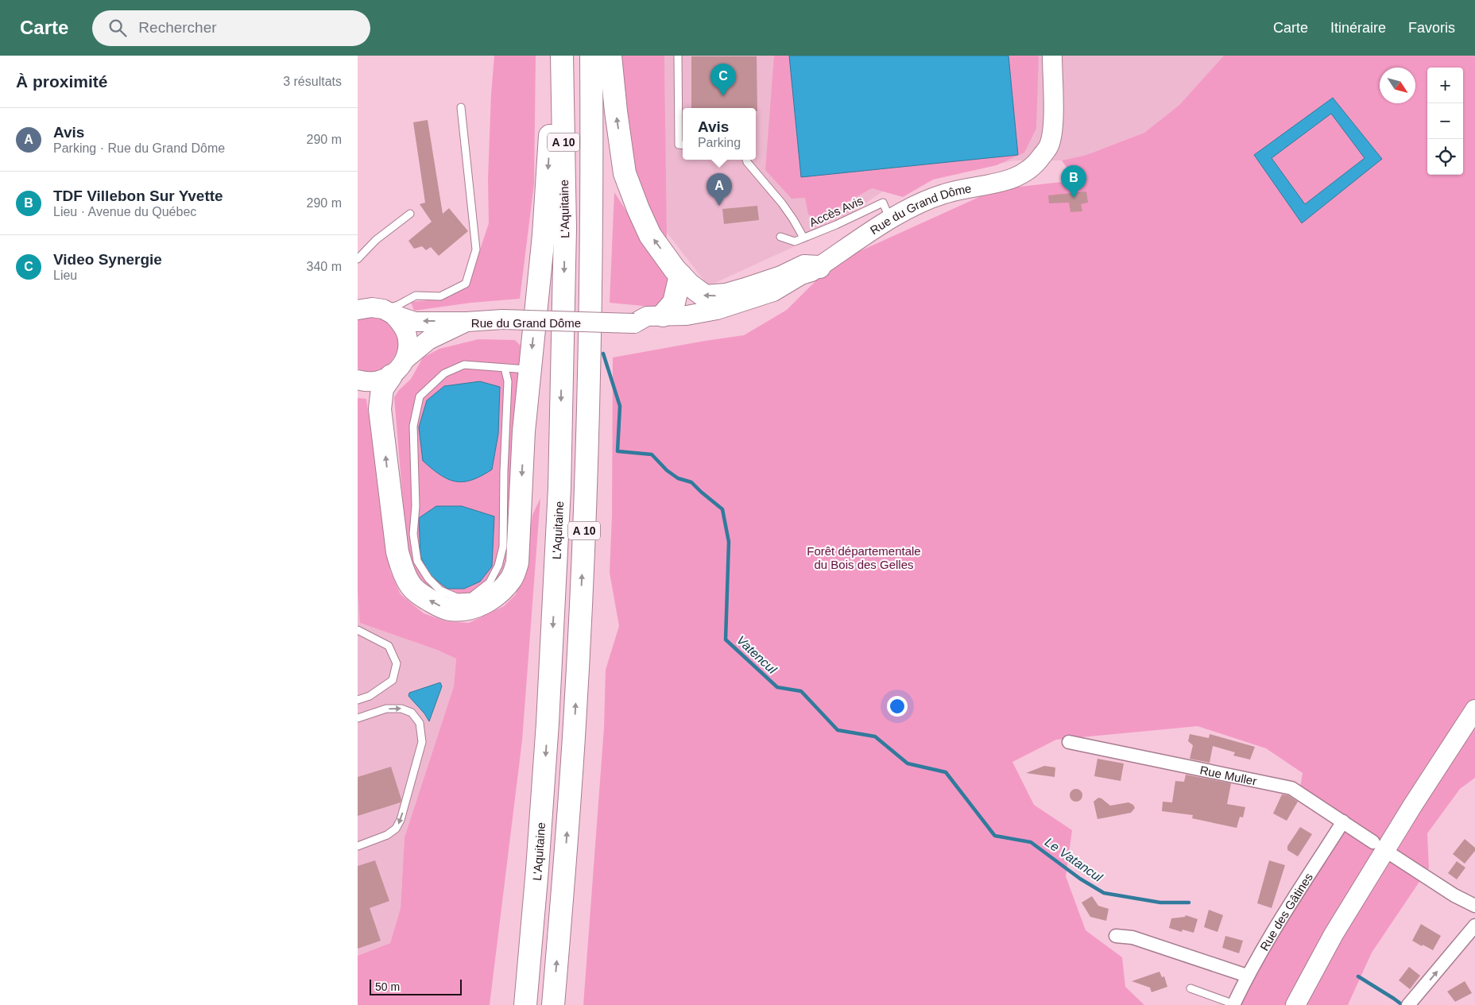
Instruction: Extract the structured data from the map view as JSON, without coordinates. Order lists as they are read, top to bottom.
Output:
{
  "streets": {
    "highway": ["A 10", "L'Aquitaine"],
    "street": ["Rue du Grand Dôme", "Rue Muller", "Rue des Gâtines"],
    "lane": ["Accès Avis"]
  },
  "crossings": [
    ["Rue du Grand Dôme", "Accès Avis"],
    ["Rue Muller", "Rue des Gâtines"]
  ],
  "water": ["Vatencul", "Le Vatancul"],
  "parks": ["Forêt départementale du Bois des Gelles"],
  "scale_bar": "50 m",
  "north": "bottom right",
  "page": {
    "header": "Carte",
    "search": "Rechercher",
    "nav": ["Carte", "Itinéraire", "Favoris"],
    "heading": ["À proximité", "3 résultats"],
    "pins": ["C", "B", "A"],
    "map_buttons": ["+", "−"],
    "list": [
      {
        "mark": "A",
        "name": "Avis",
        "note": "Parking · Rue du Grand Dôme",
        "value": "290 m"
      },
      {
        "mark": "B",
        "name": "TDF Villebon Sur Yvette",
        "note": "Lieu · Avenue du Québec",
        "value": "290 m"
      },
      {
        "mark": "C",
        "name": "Video Synergie",
        "note": "Lieu",
        "value": "340 m"
      }
    ],
    "popup": ["Avis", "Parking"],
    "scale": "50 m"
  }
}
